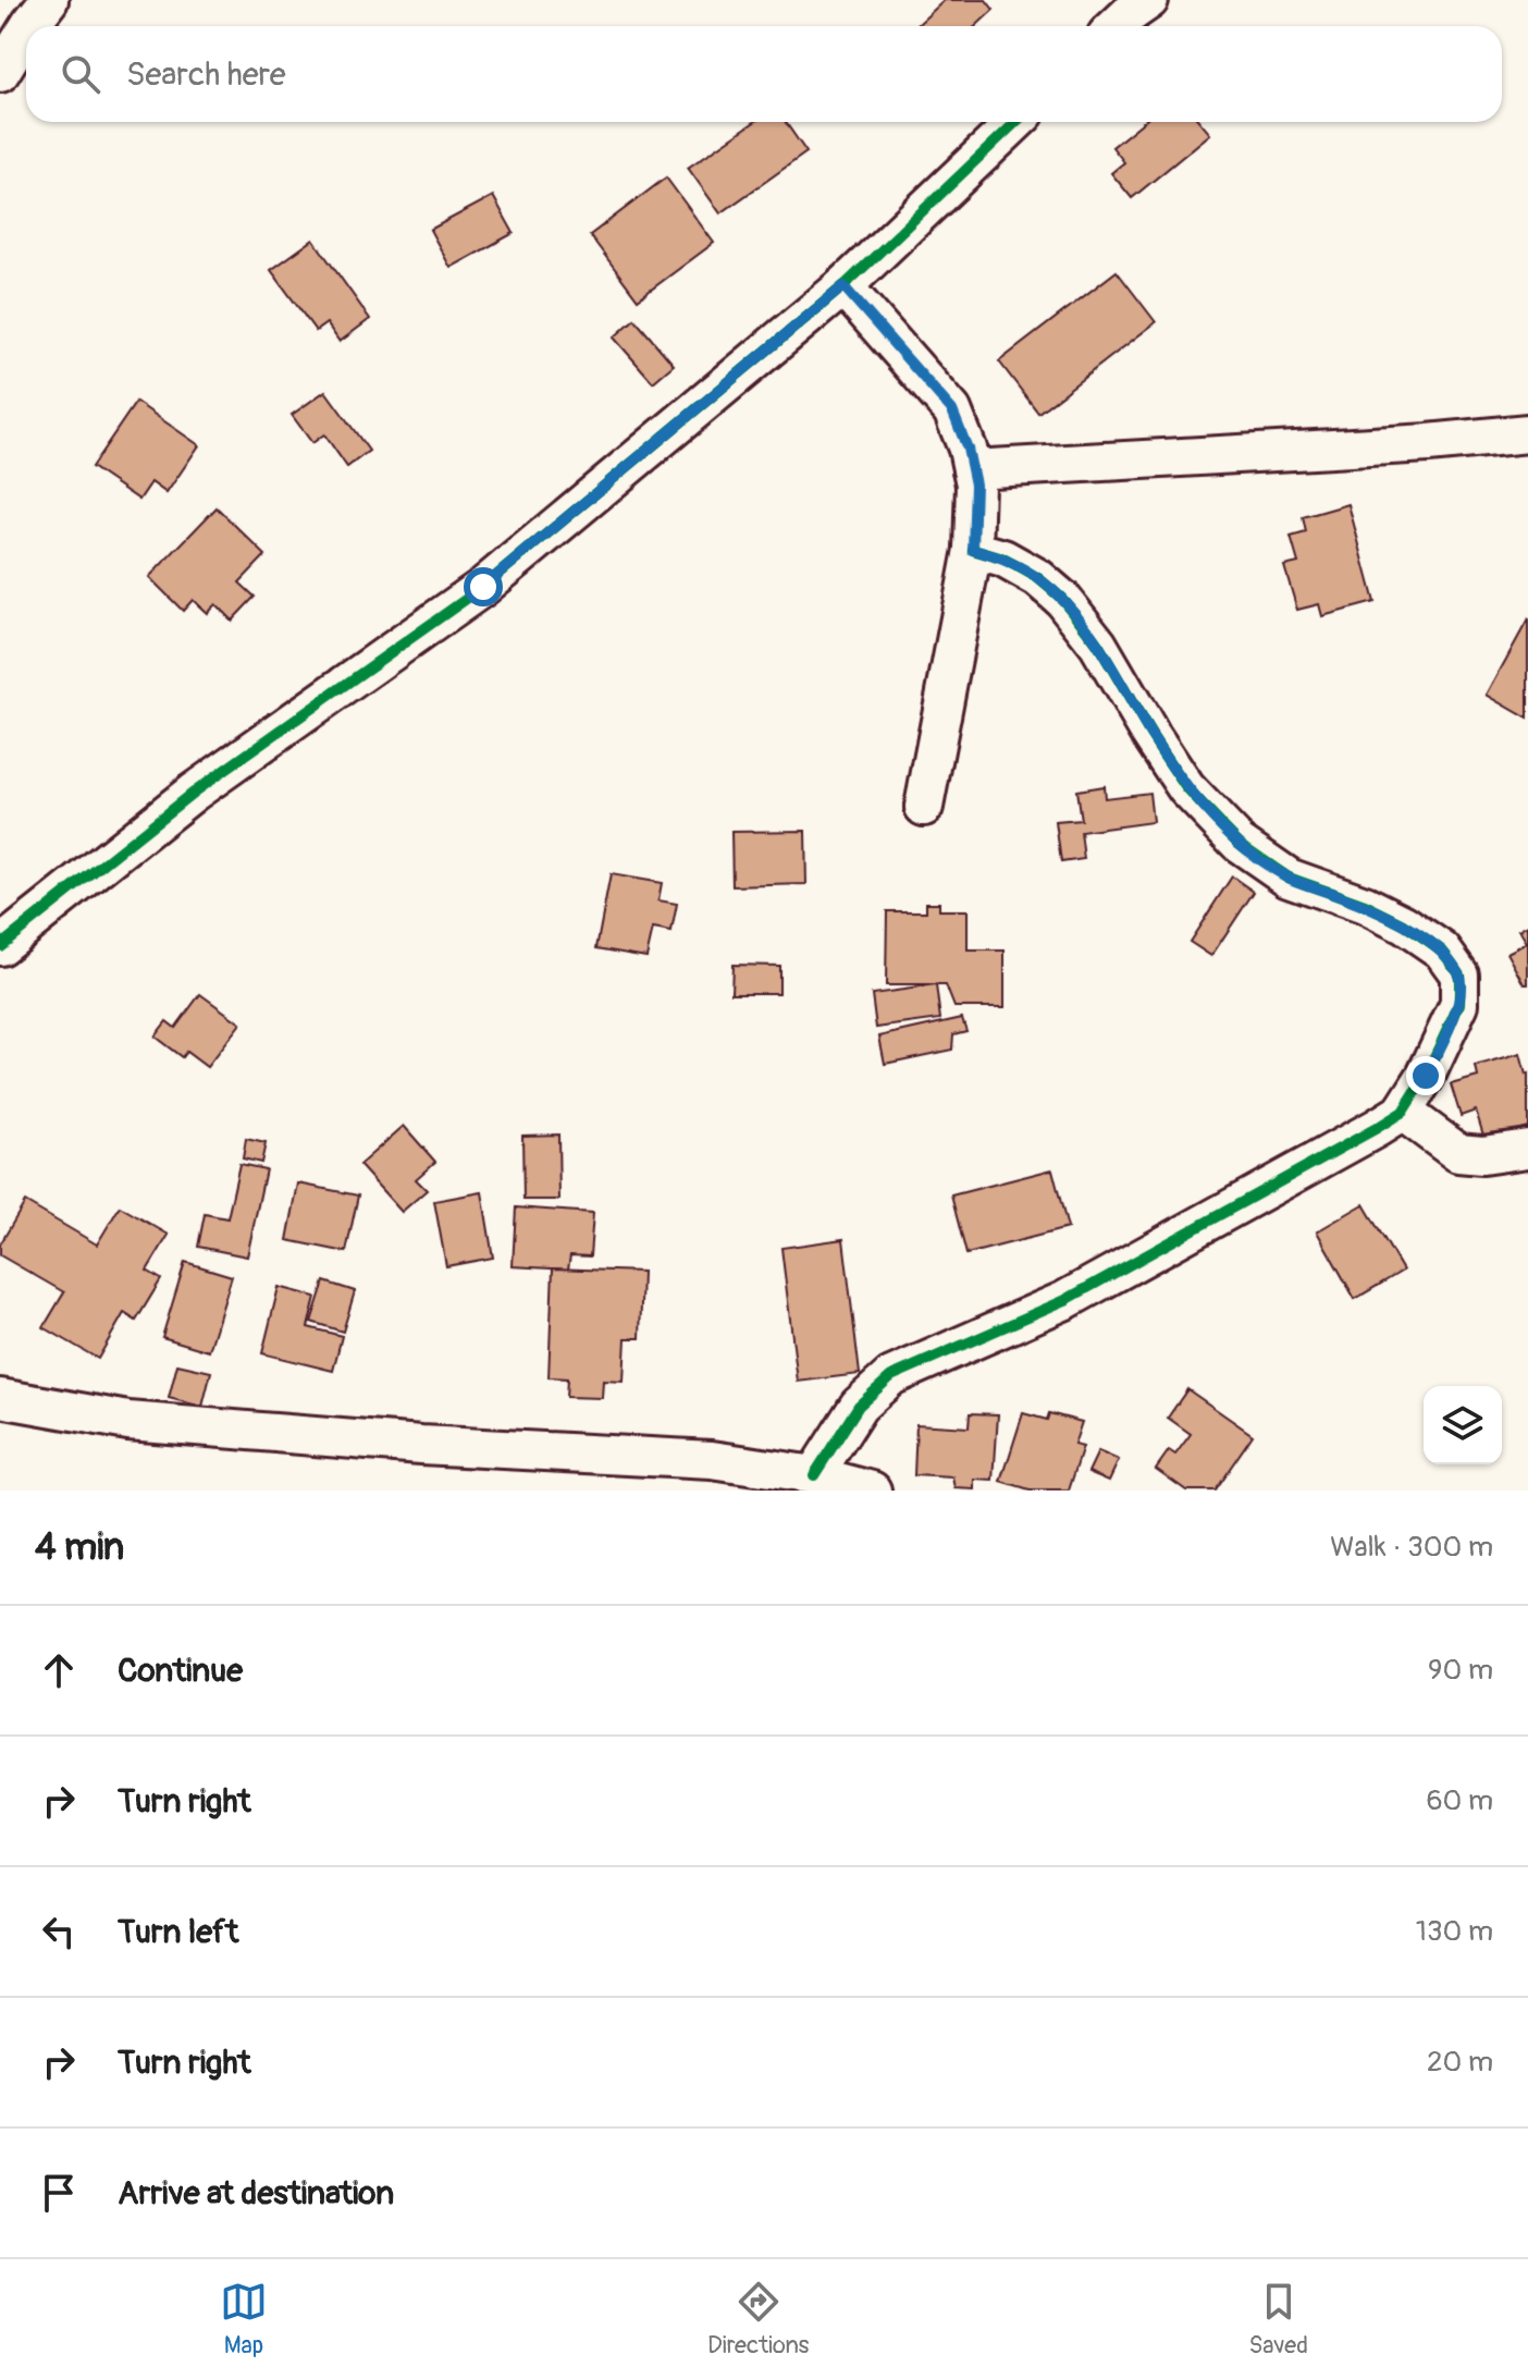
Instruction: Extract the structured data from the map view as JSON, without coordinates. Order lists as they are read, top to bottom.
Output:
{
  "page": {
    "search": "Search here",
    "heading": ["4 min", "Walk · 300 m"],
    "list": [
      ["Continue", "90 m"],
      ["Turn right", "60 m"],
      ["Turn left", "130 m"],
      ["Turn right", "20 m"],
      "Arrive at destination"
    ],
    "nav": ["Map", "Directions", "Saved"]
  }
}
